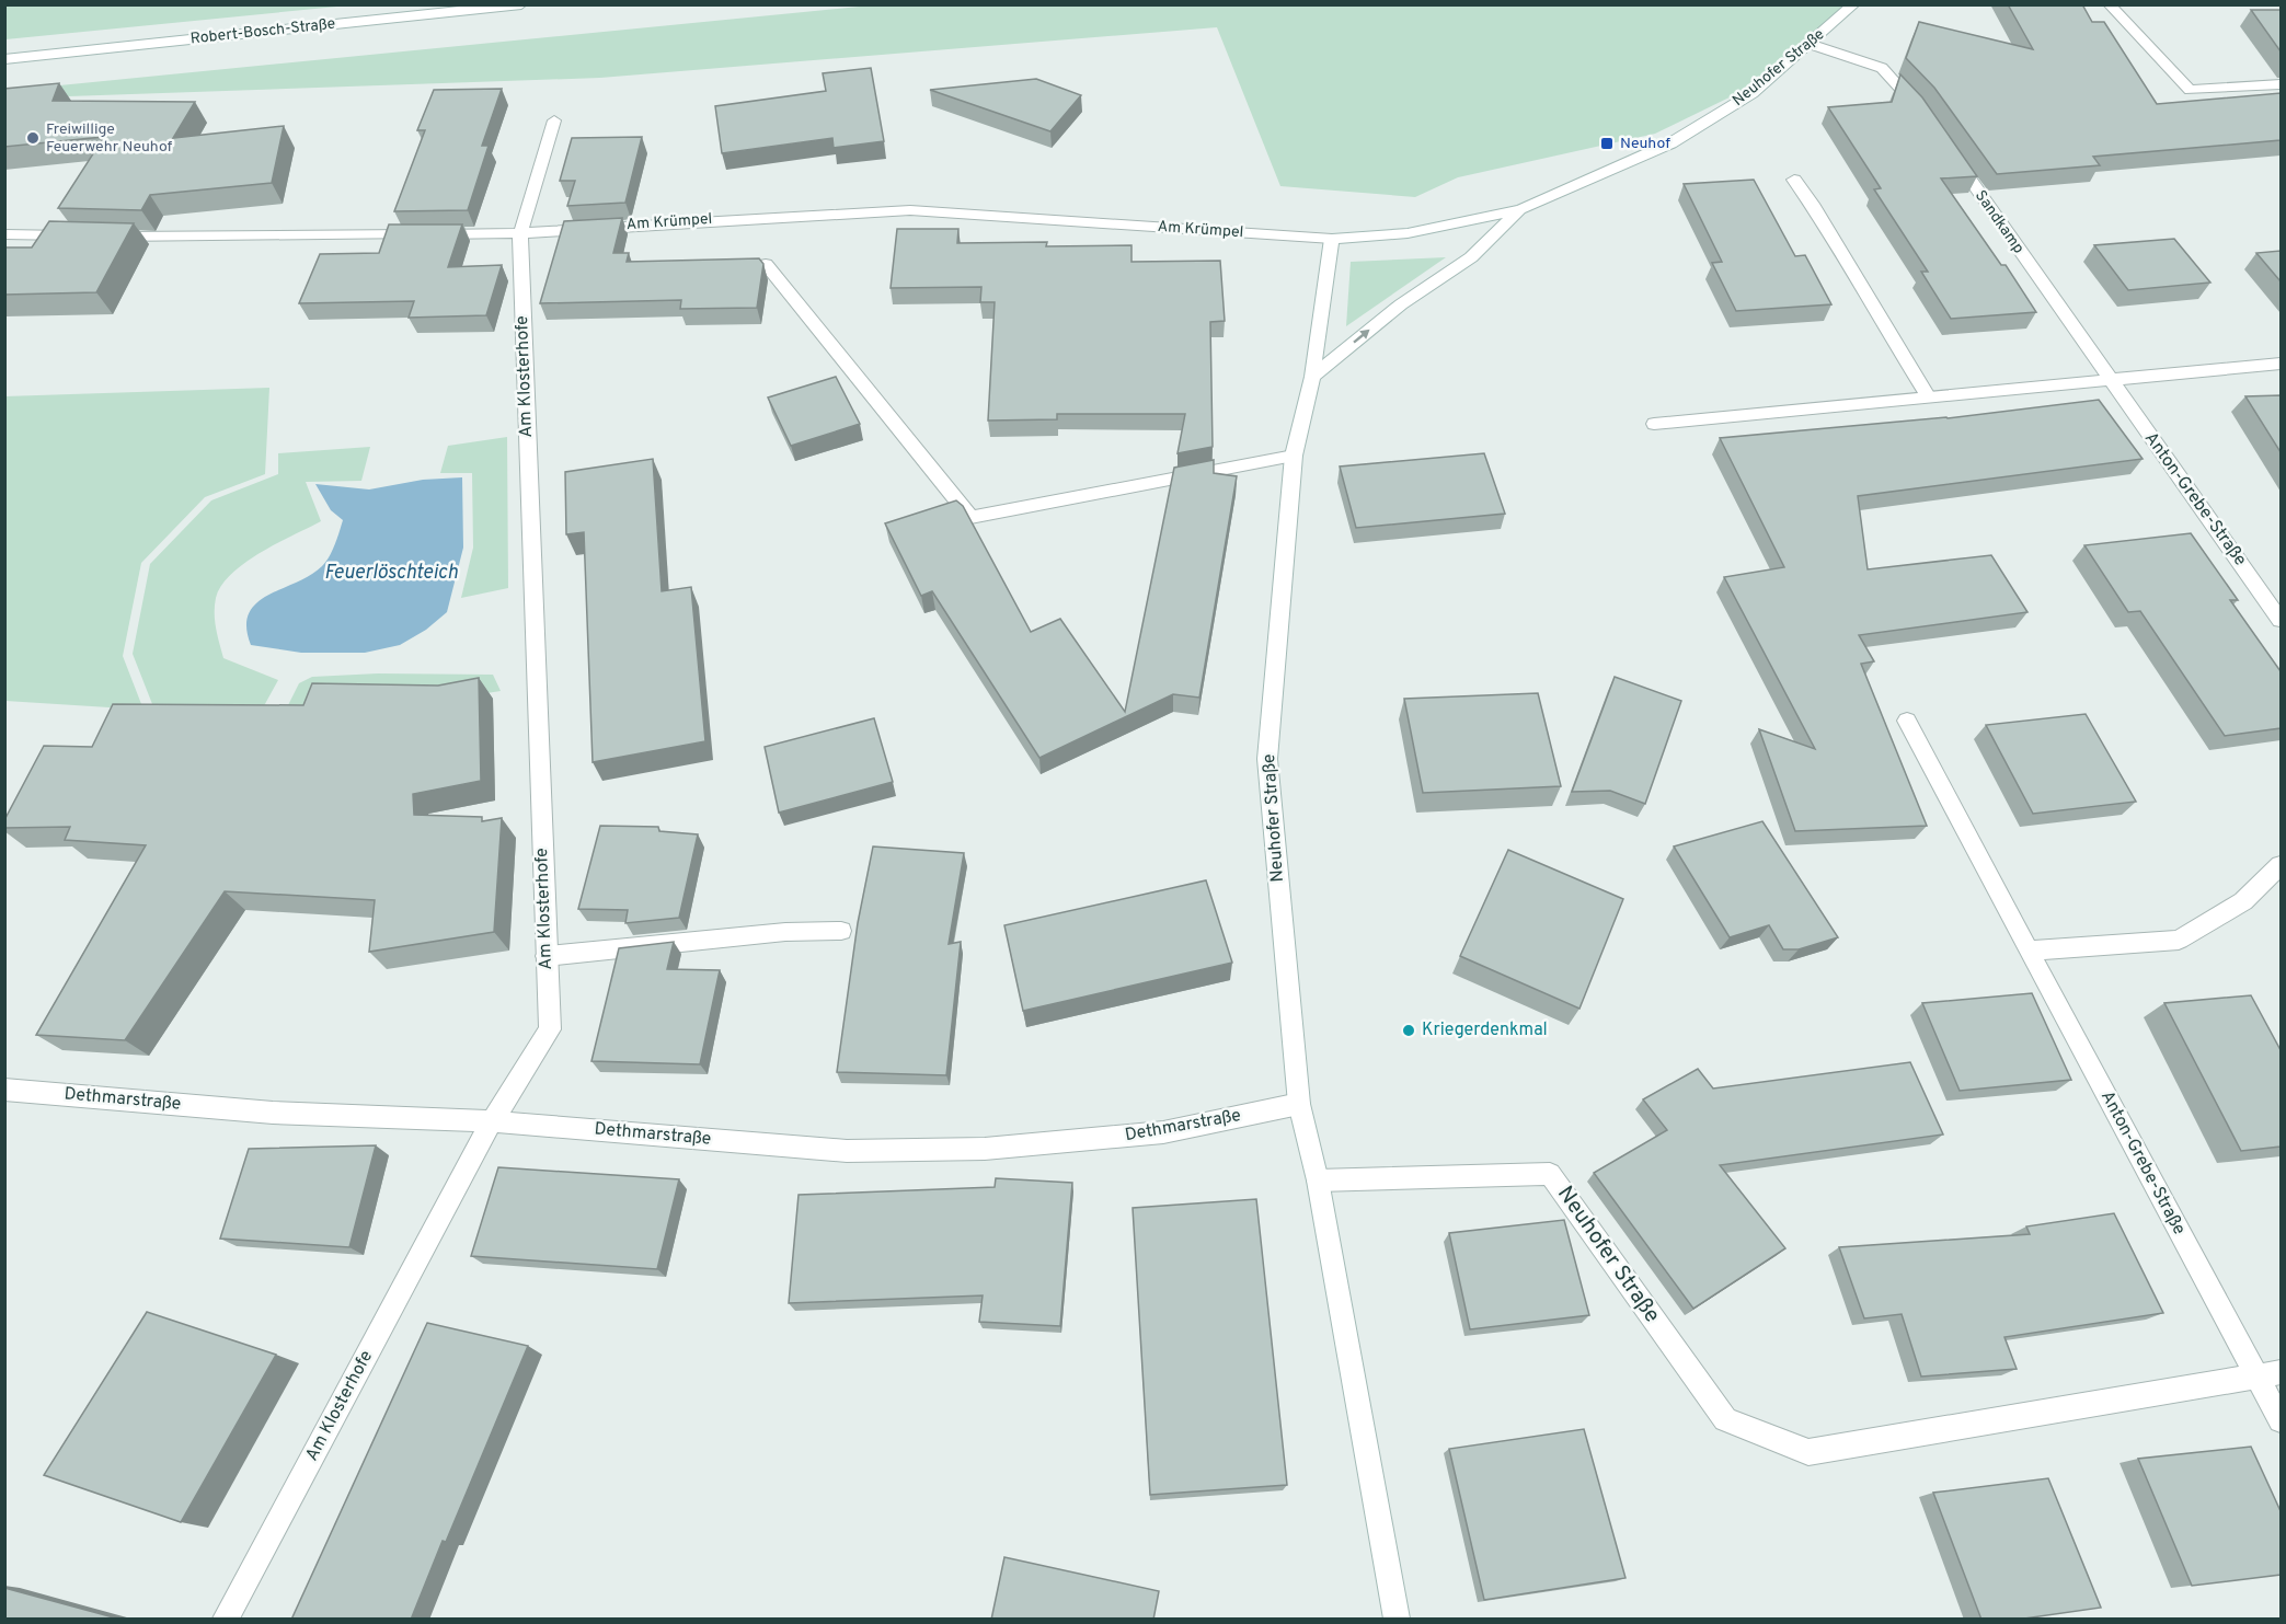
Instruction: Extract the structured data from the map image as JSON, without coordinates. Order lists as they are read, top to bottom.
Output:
{
  "streets": {
    "street": [
      "Robert-Bosch-Straße",
      "Neuhofer Straße",
      "Am Krümpel",
      "Sandkamp",
      "Am Klosterhofe",
      "Anton-Grebe-Straße",
      "Dethmarstraße"
    ]
  },
  "crossings": [
    ["Neuhofer Straße", "Am Krümpel"],
    ["Neuhofer Straße", "Anton-Grebe-Straße"],
    ["Neuhofer Straße", "Dethmarstraße"],
    ["Am Krümpel", "Am Klosterhofe"],
    ["Sandkamp", "Anton-Grebe-Straße"],
    ["Am Klosterhofe", "Dethmarstraße"]
  ],
  "water": ["Feuerlöschteich"],
  "places": {
    "other": ["Freiwillige Feuerwehr Neuhof", "Kriegerdenkmal"],
    "transit": ["Neuhof"]
  }
}
